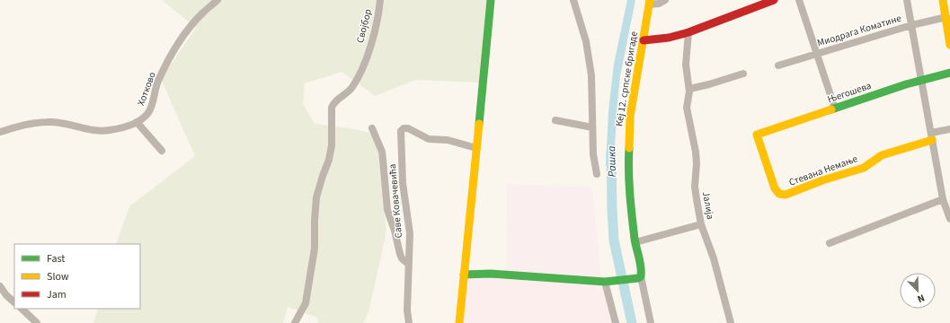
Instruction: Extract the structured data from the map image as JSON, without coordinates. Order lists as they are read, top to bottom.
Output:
{
  "streets": {
    "street": [
      "Својбор",
      "Миодрага Коматине",
      "Кеј 12. српске бригаде",
      "Хотково",
      "Његошева",
      "Стевана Немање",
      "Саве Ковачевића",
      "Јалија"
    ]
  },
  "crossings": [
    ["Његошева", "Стевана Немање"]
  ],
  "water": ["Рашка"],
  "legend": ["Fast", "Slow", "Jam"],
  "north": "bottom right"
}
